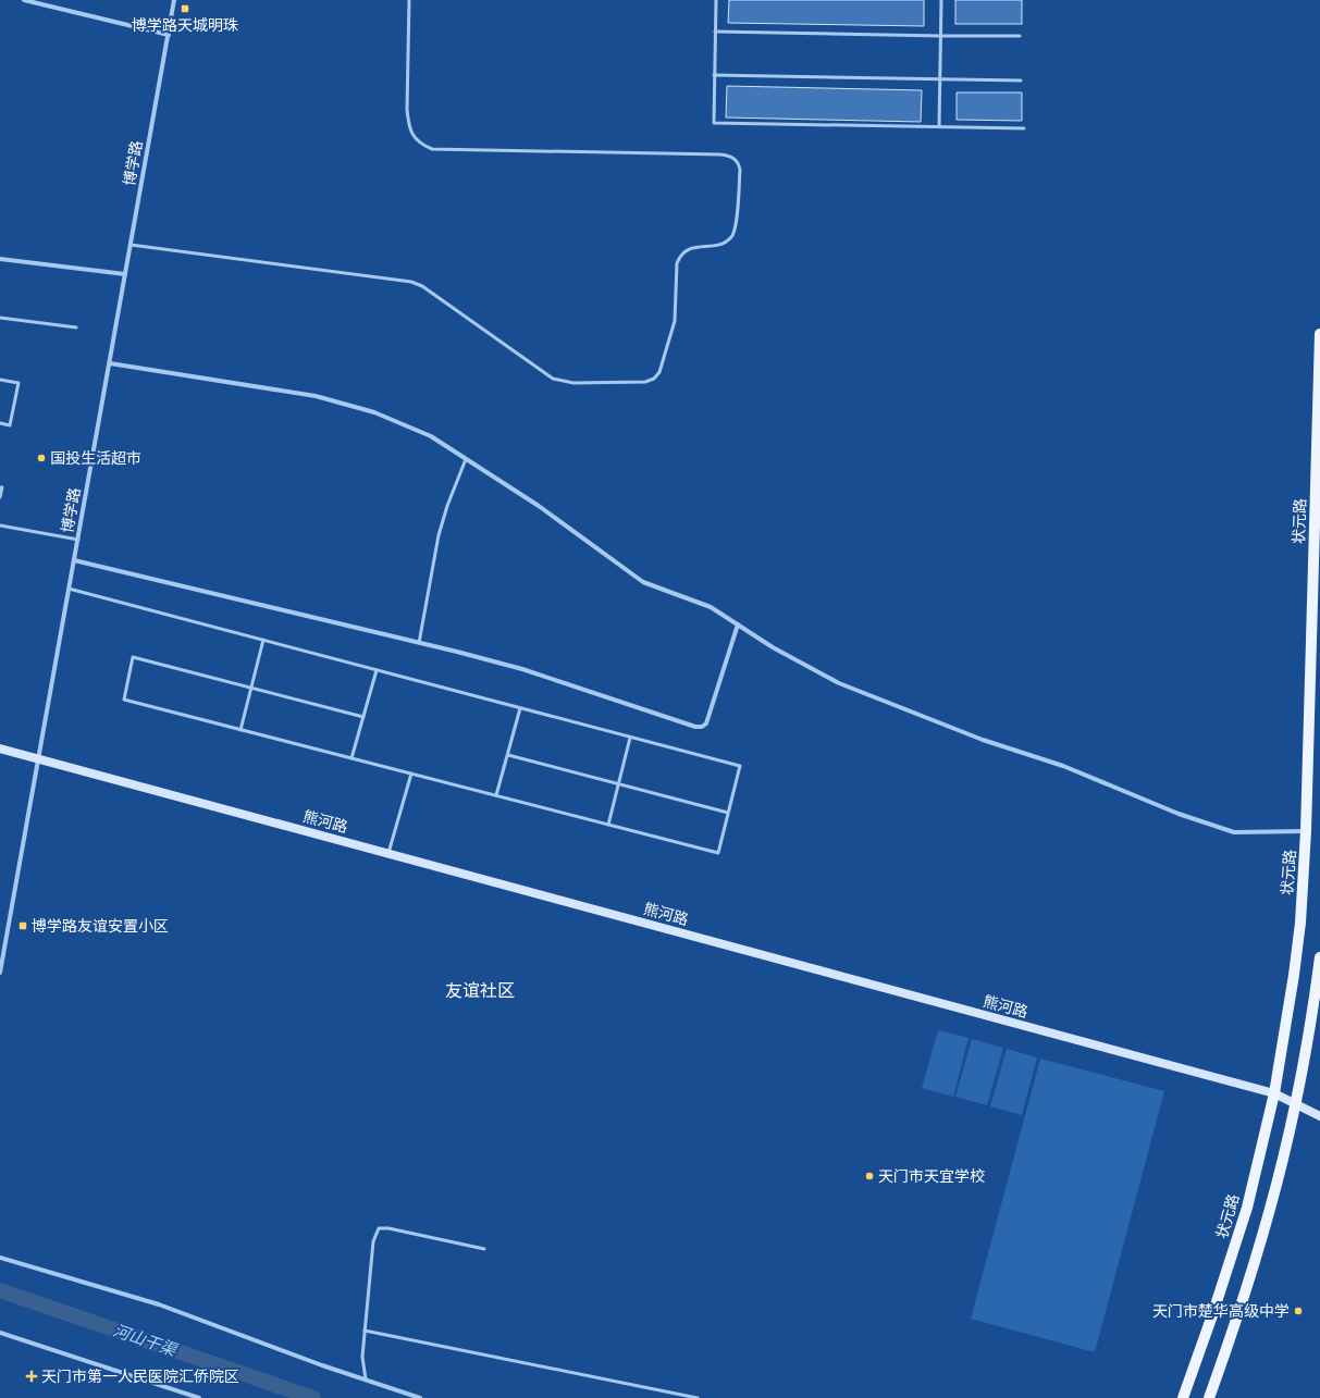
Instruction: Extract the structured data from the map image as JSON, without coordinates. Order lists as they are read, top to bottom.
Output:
{
  "streets": {
    "main road": ["状元路"],
    "street": ["博学路", "熊河路"]
  },
  "crossings": [
    ["博学路", "熊河路"],
    ["状元路", "熊河路"]
  ],
  "districts": ["友谊社区"],
  "water": ["河山干渠"],
  "places": {
    "transit": ["博学路天城明珠", "博学路友谊安置小区"],
    "other": ["国投生活超市", "天门市天宜学校", "天门市楚华高级中学"],
    "health": ["天门市第一人民医院汇侨院区"]
  }
}
